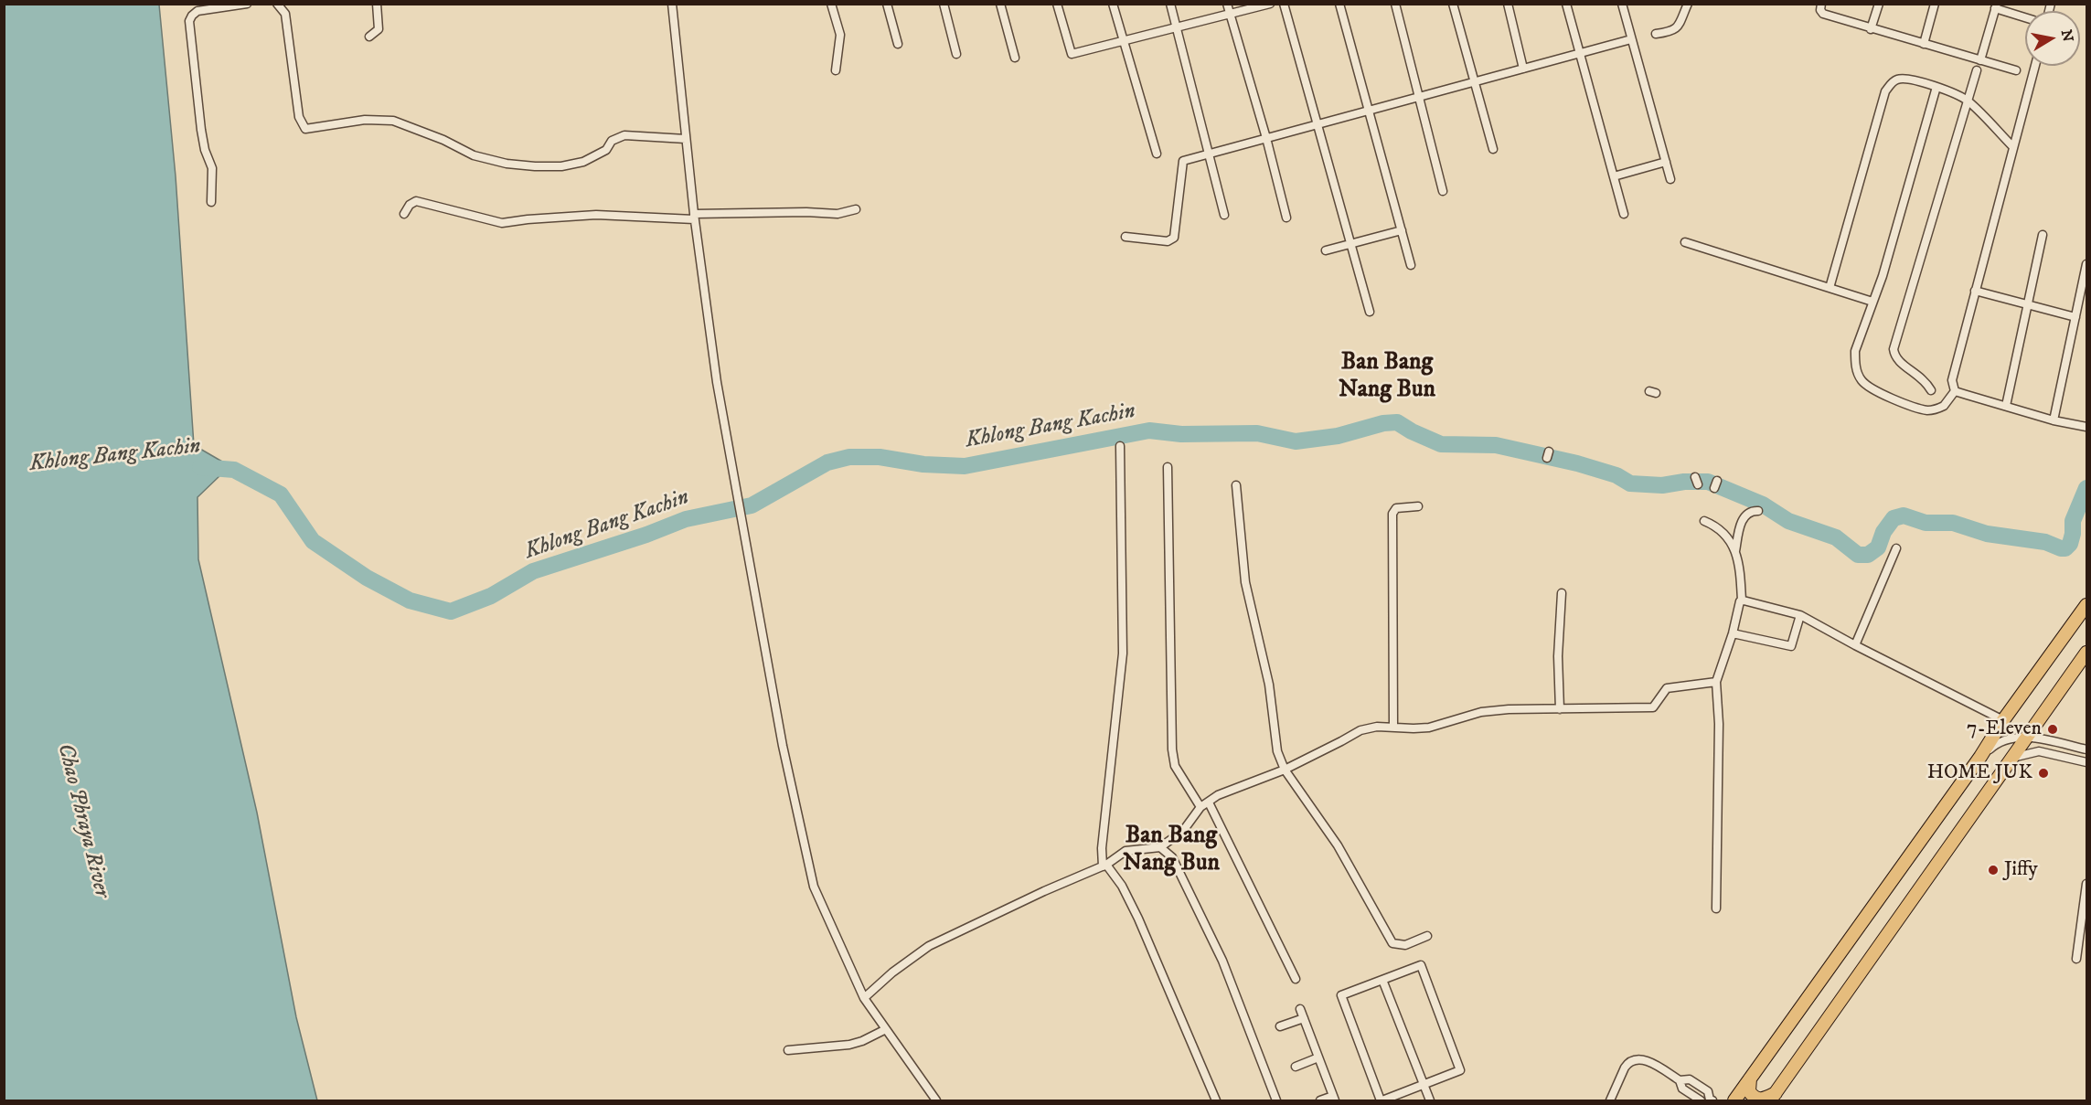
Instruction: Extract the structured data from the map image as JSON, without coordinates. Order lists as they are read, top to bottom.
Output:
{
  "districts": ["Ban Bang Nang Bun", "Ban Bang Nang Bun"],
  "water": ["Khlong Bang Kachin", "Chao Phraya River"],
  "places": ["7-Eleven", "HOME JUK", "Jiffy"],
  "north": "right"
}
